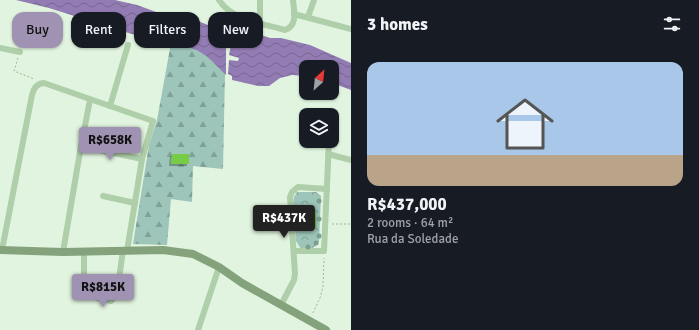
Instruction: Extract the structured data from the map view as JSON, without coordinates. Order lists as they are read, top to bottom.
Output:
{
  "north": "top right",
  "page": {
    "heading": "3 homes",
    "chip": [
      "Buy",
      "Rent",
      "Filters",
      "New"
    ],
    "list": [
      {
        "name": "R$437,000",
        "note": "2 rooms · 64 m² · Rua da Soledade"
      }
    ],
    "price": ["R$658K", "R$437K", "R$815K"]
  }
}
